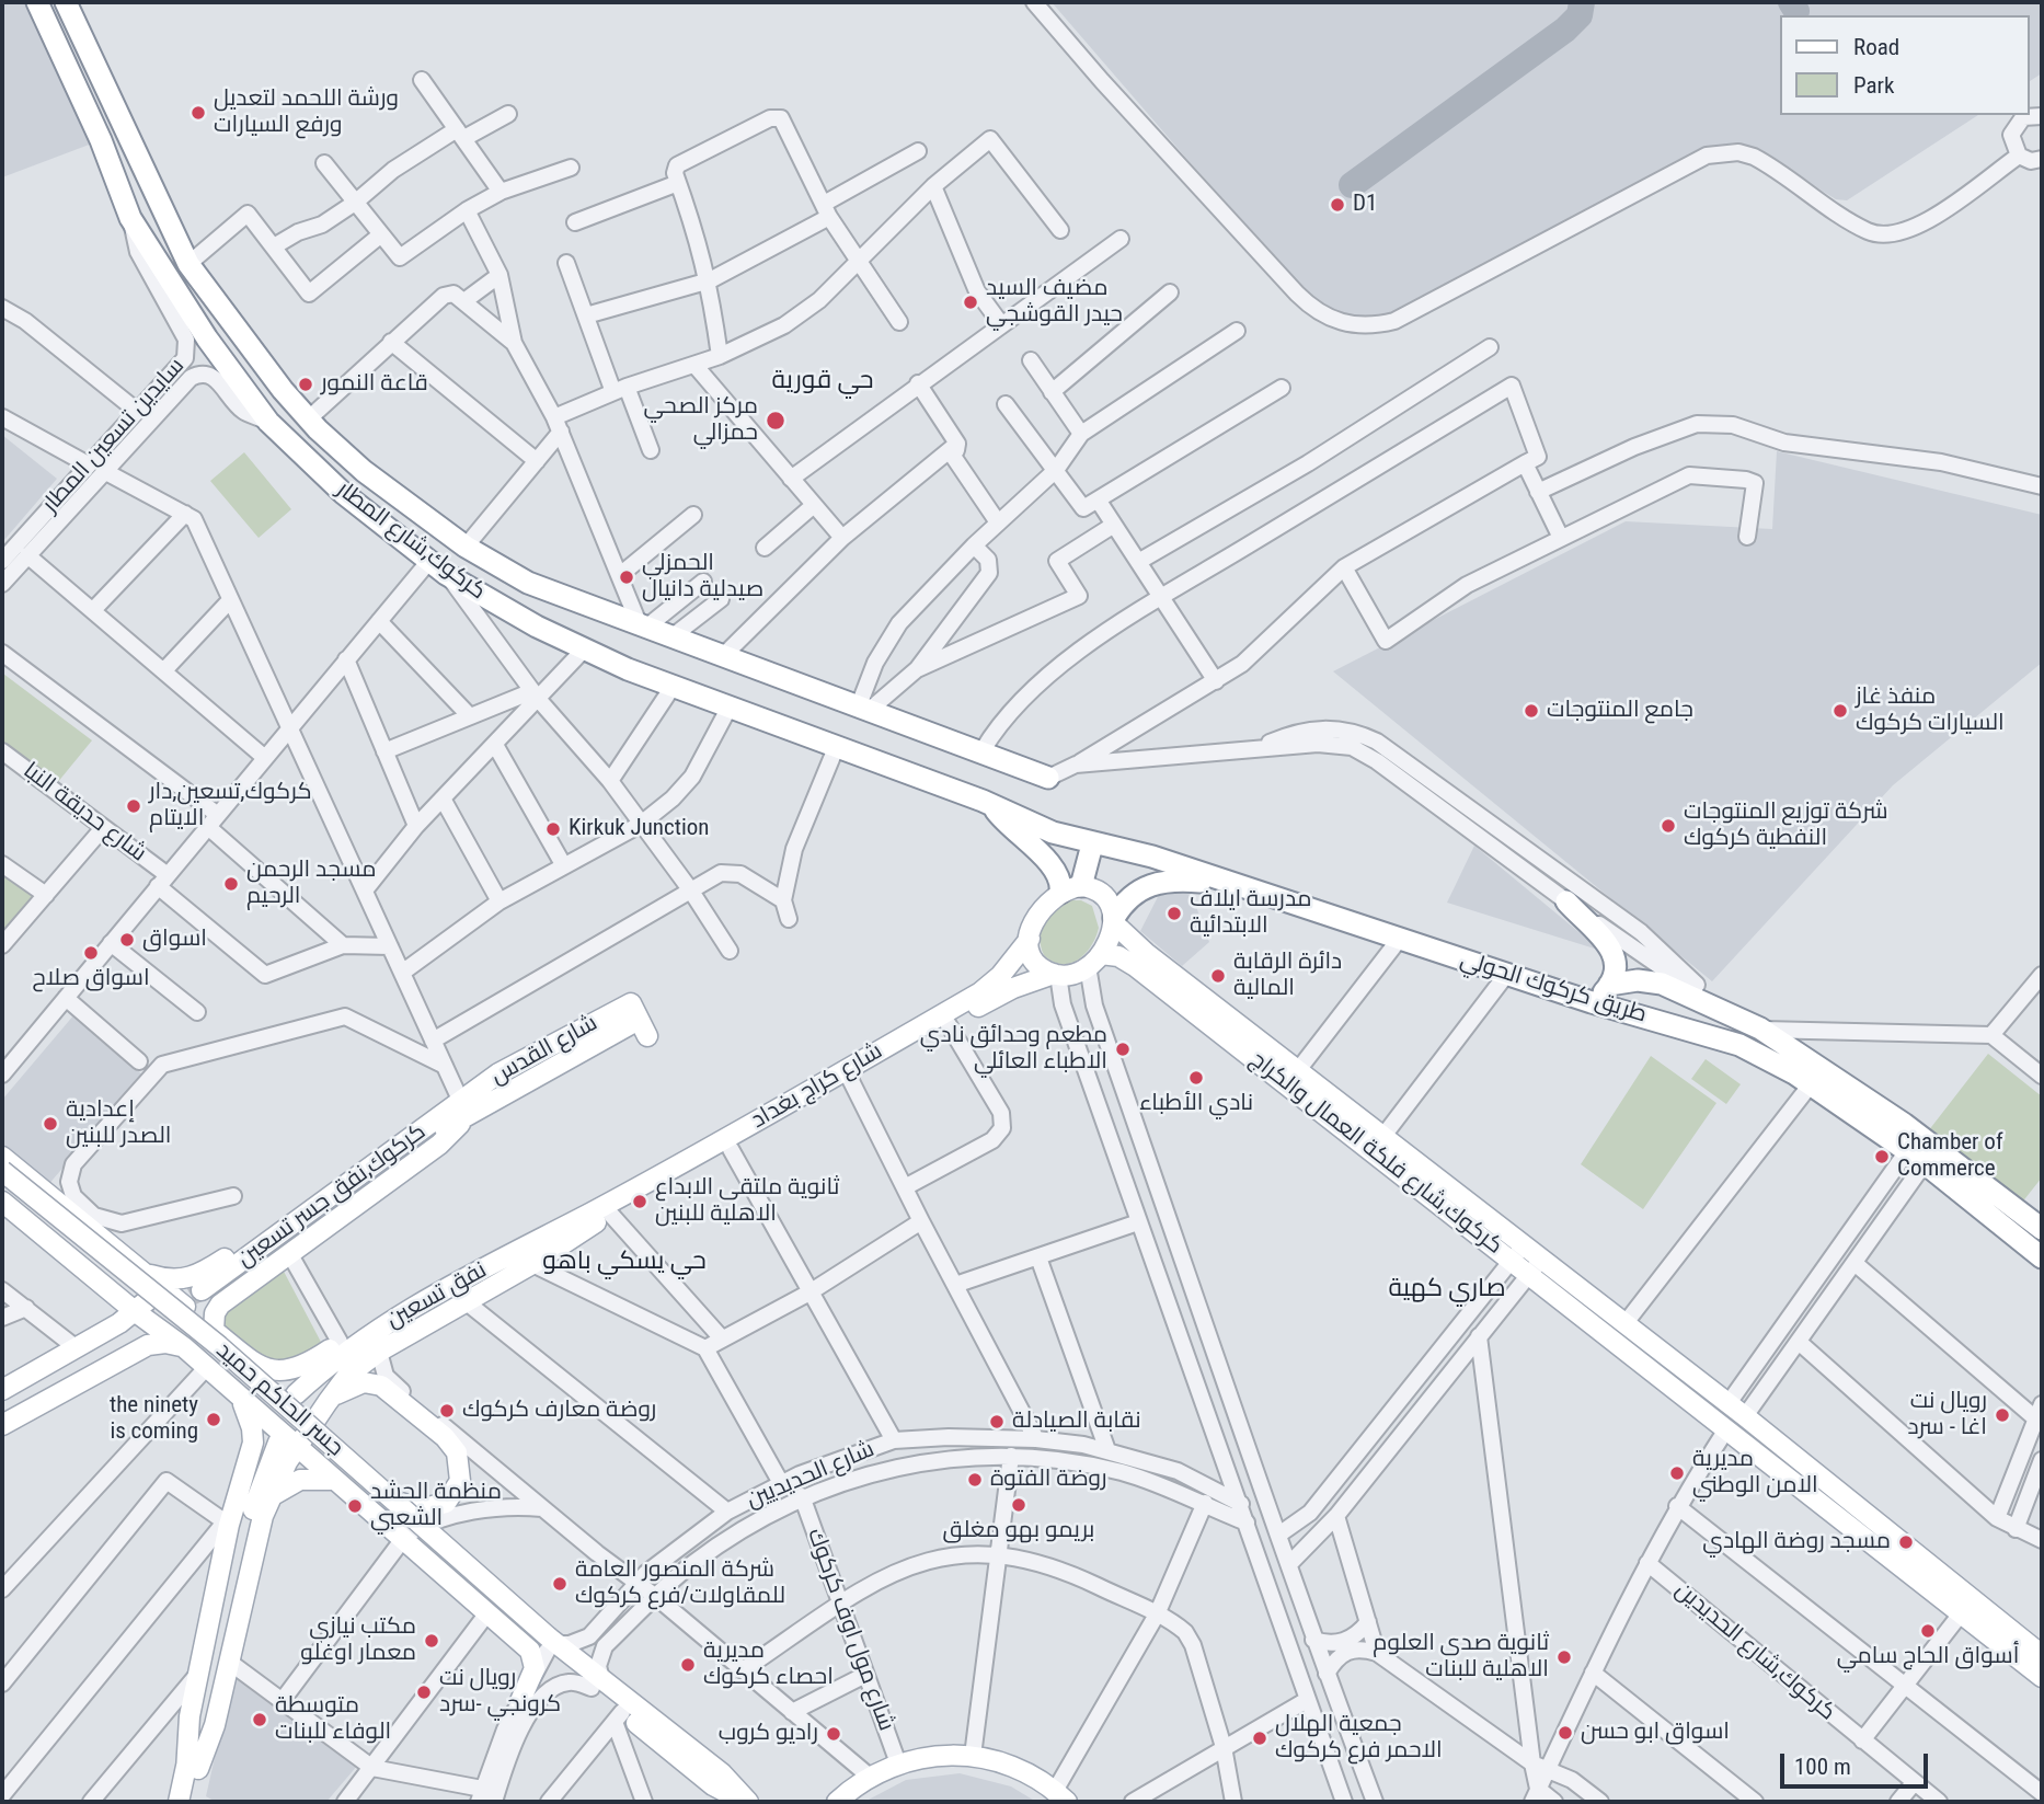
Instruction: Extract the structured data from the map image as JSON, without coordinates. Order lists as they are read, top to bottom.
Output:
{
  "streets": {
    "highway": ["كركوك,شارع المطار", "طريق كركوك الحولي"],
    "main road": [
      "شارع القدس",
      "شارع كراج بغداد",
      "كركوك,شارع فلكة العمال والكراج",
      "نفق تسعين",
      "جسر الحاكم حميد"
    ],
    "street": [
      "سايدين تسعين المطار",
      "شارع حديقة النبا",
      "شارع الحديديين",
      "شارع مول اوف كركوك",
      "كركوك,شارع الحديدين"
    ]
  },
  "crossings": [
    ["سايدين تسعين المطار", "كركوك,شارع المطار"],
    ["كركوك,شارع المطار", "طريق كركوك الحولي"],
    ["شارع كراج بغداد", "كركوك,شارع فلكة العمال والكراج"],
    ["شارع كراج بغداد", "نفق تسعين"],
    ["جسر الحاكم حميد", "شارع الحديديين"],
    ["شارع الحديديين", "شارع مول اوف كركوك"]
  ],
  "districts": ["حي قورية", "حي يسكي باهو", "صاري كهية"],
  "places": [
    "ورشة اللحمد لتعديل ورفع السيارات",
    "D1",
    "مضيف السيد حيدر القوشجي",
    "قاعة النمور",
    "مركز الصحي حمزالي",
    "الحمزلي صيدلية دانيال",
    "جامع المنتوجات",
    "منفذ غاز السيارات كركوك",
    "كركوك,تسعين,دار الايتام",
    "شركة توزيع المنتوجات النفطية كركوك",
    "Kirkuk Junction",
    "مسجد الرحمن الرحيم",
    "مدرسة ايلاف الابتدائية",
    "اسواق",
    "اسواق صلاح",
    "دائرة الرقابة المالية",
    "مطعم وحدائق نادي الاطباء العائلي",
    "نادي الأطباء",
    "إعدادية الصدر للبنين",
    "Chamber of Commerce",
    "ثانوية ملتقى الابداع الاهلية للبنين",
    "روضة معارف كركوك",
    "رويال نت اغا - سرد",
    "the ninety is coming",
    "نقابة الصيادلة",
    "مديرية الامن الوطني",
    "روضة الفتوة",
    "بريمو بهو مغلق",
    "منظمة الحشد الشعبي",
    "مسجد روضة الهادي",
    "شركة المنصور العامة للمقاولات/فرع كركوك",
    "أسواق الحاج سامي",
    "مكتب نيازي معمار اوغلو",
    "ثانوية صدى العلوم الاهلية للبنات",
    "مديرية احصاء كركوك",
    "رويال نت كرونجي -سرد",
    "متوسطة الوفاء للبنات",
    "اسواق ابو حسن",
    "راديو كروب",
    "جمعية الهلال الاحمر فرع كركوك"
  ],
  "legend": ["Road", "Park"],
  "scale_bar": "100 m"
}
